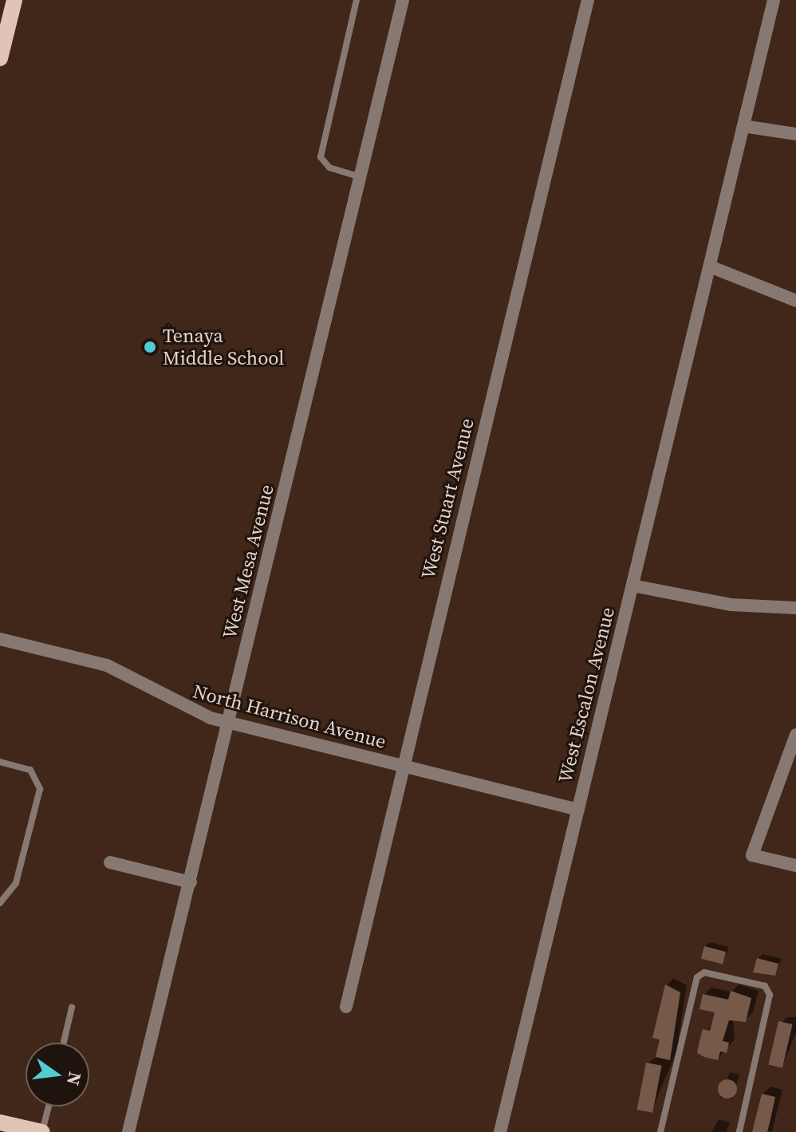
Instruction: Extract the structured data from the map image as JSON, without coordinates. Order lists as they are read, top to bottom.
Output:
{
  "streets": {
    "street": [
      "West Stuart Avenue",
      "West Mesa Avenue",
      "West Escalon Avenue",
      "North Harrison Avenue"
    ]
  },
  "crossings": [
    ["West Stuart Avenue", "North Harrison Avenue"],
    ["West Mesa Avenue", "North Harrison Avenue"],
    ["West Escalon Avenue", "North Harrison Avenue"]
  ],
  "places": ["Tenaya Middle School"],
  "north": "right"
}
